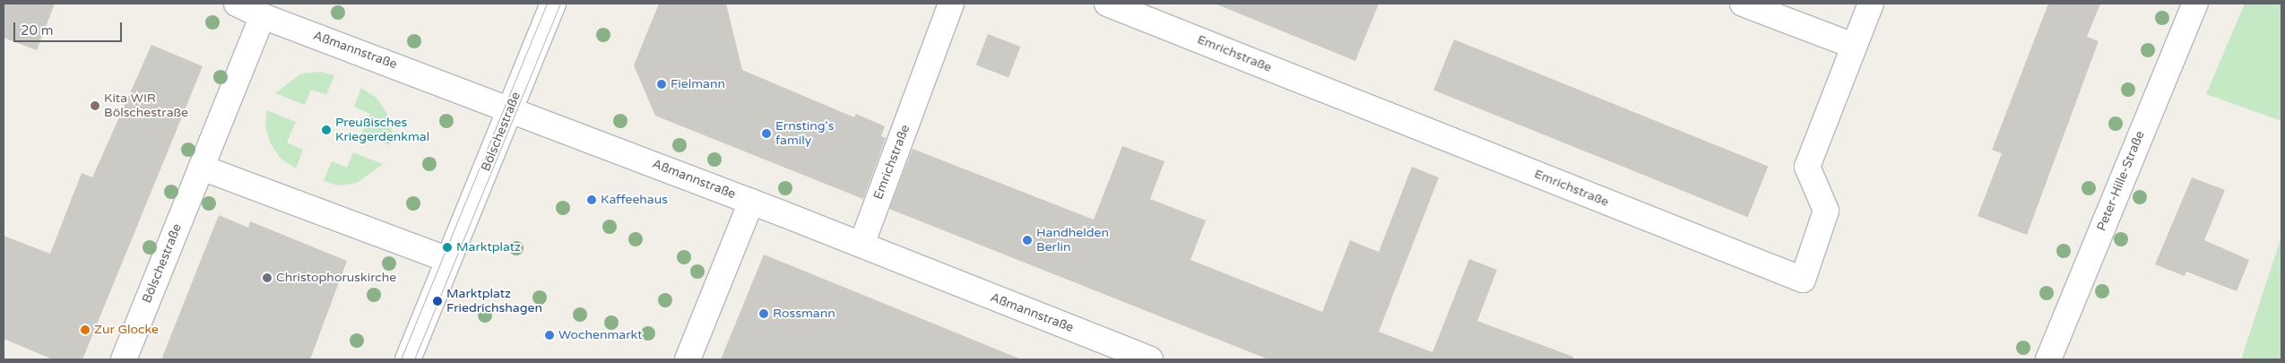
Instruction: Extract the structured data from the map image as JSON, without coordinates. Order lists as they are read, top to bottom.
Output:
{
  "streets": {
    "street": [
      "Aßmannstraße",
      "Emrichstraße",
      "Bölschestraße",
      "Peter-Hille-Straße"
    ]
  },
  "crossings": [
    ["Aßmannstraße", "Emrichstraße"],
    ["Aßmannstraße", "Bölschestraße"]
  ],
  "places": [
    "Fielmann",
    "Kita WIR Bölschestraße",
    "Preußisches Kriegerdenkmal",
    "Ernsting's family",
    "Kaffeehaus",
    "Handhelden Berlin",
    "Marktplatz",
    "Christophoruskirche",
    "Marktplatz Friedrichshagen",
    "Rossmann",
    "Zur Glocke",
    "Wochenmarkt"
  ],
  "scale_bar": "20 m"
}
